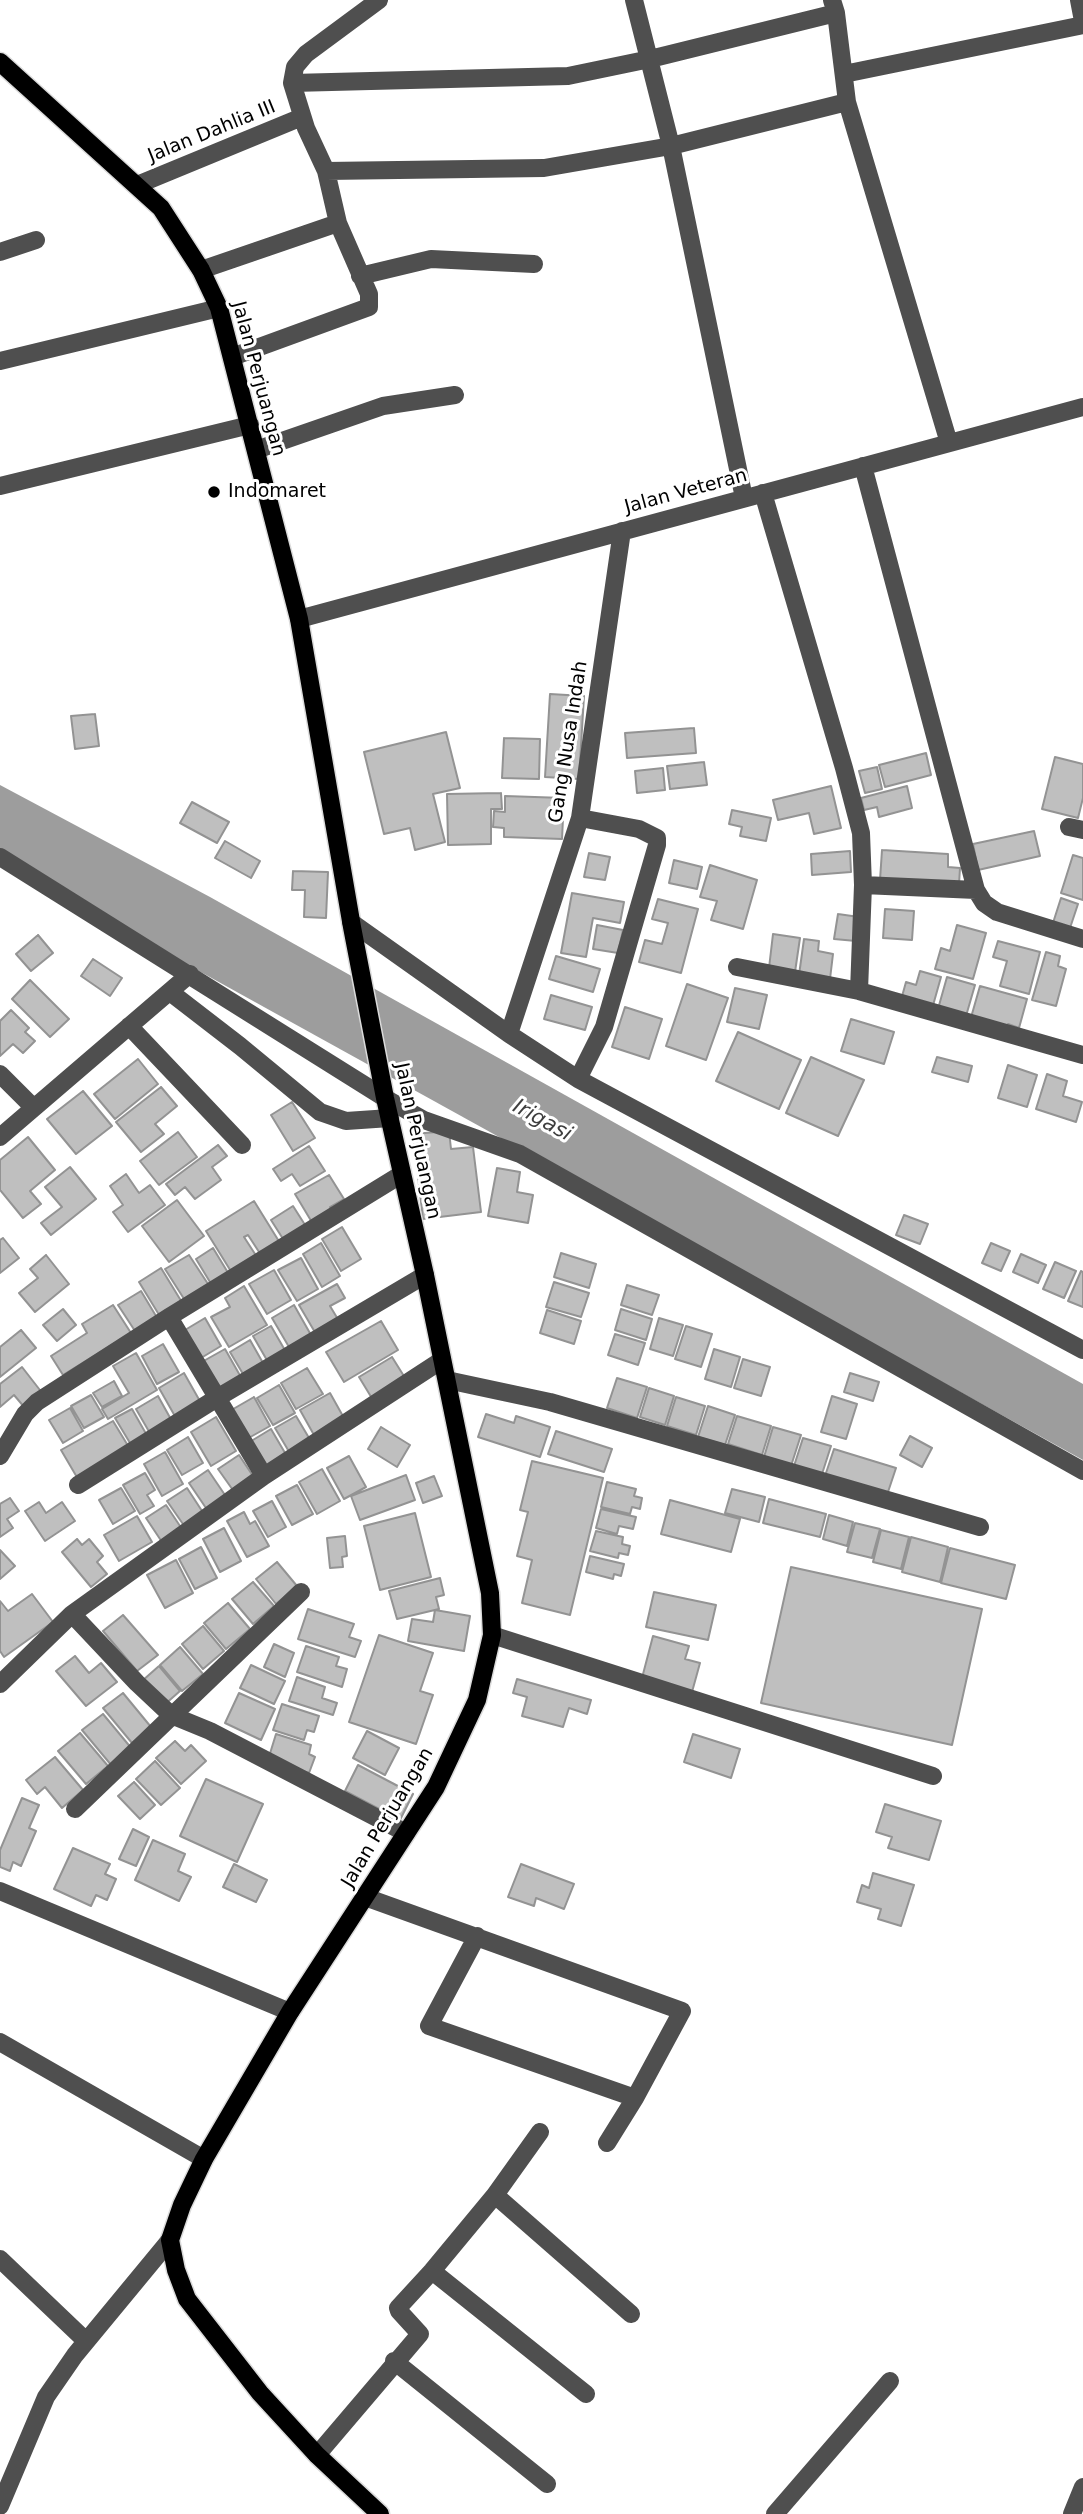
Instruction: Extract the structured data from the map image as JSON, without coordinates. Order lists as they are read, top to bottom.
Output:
{
  "streets": {
    "main road": ["Jalan Perjuangan"],
    "street": ["Jalan Dahlia III", "Jalan Veteran", "Gang Nusa Indah"]
  },
  "crossings": [
    ["Jalan Dahlia III", "Jalan Perjuangan"],
    ["Jalan Perjuangan", "Jalan Veteran"],
    ["Jalan Veteran", "Gang Nusa Indah"]
  ],
  "water": ["Irigasi"],
  "places": ["Indomaret"]
}
